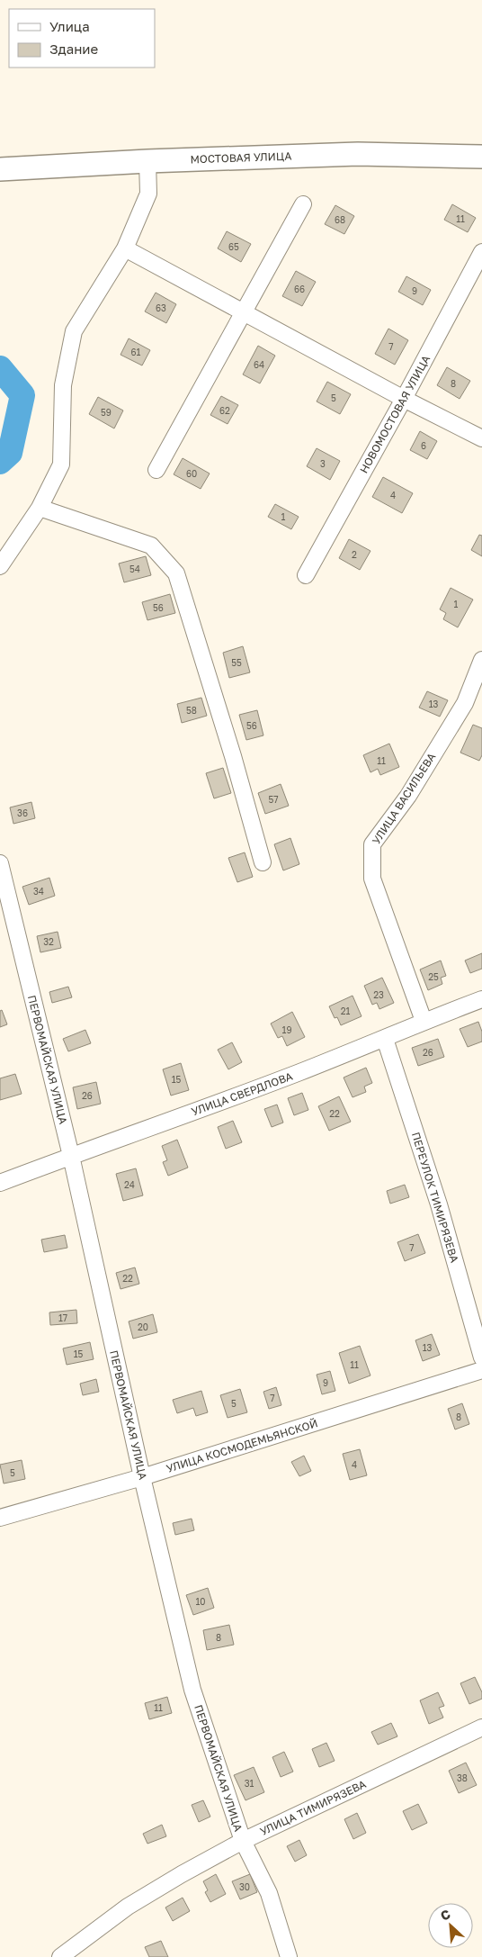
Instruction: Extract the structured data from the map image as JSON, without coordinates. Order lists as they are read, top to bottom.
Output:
{
  "streets": {
    "main road": ["МОСТОВАЯ УЛИЦА"],
    "street": [
      "НОВОМОСТОВАЯ УЛИЦА",
      "УЛИЦА ВАСИЛЬЕВА",
      "ПЕРВОМАЙСКАЯ УЛИЦА",
      "УЛИЦА СВЕРДЛОВА",
      "ПЕРЕУЛОК ТИМИРЯЗЕВА",
      "УЛИЦА КОСМОДЕМЬЯНСКОЙ",
      "УЛИЦА ТИМИРЯЗЕВА"
    ]
  },
  "crossings": [
    ["УЛИЦА ВАСИЛЬЕВА", "УЛИЦА СВЕРДЛОВА"],
    ["ПЕРВОМАЙСКАЯ УЛИЦА", "УЛИЦА СВЕРДЛОВА"],
    ["ПЕРВОМАЙСКАЯ УЛИЦА", "УЛИЦА КОСМОДЕМЬЯНСКОЙ"],
    ["ПЕРВОМАЙСКАЯ УЛИЦА", "УЛИЦА ТИМИРЯЗЕВА"],
    ["УЛИЦА СВЕРДЛОВА", "ПЕРЕУЛОК ТИМИРЯЗЕВА"]
  ],
  "house_numbers": [
    "11",
    "68",
    "65",
    "66",
    "9",
    "63",
    "7",
    "61",
    "64",
    "8",
    "5",
    "62",
    "59",
    "6",
    "3",
    "60",
    "4",
    "1",
    "2",
    "54",
    "1",
    "56",
    "55",
    "13",
    "58",
    "56",
    "11",
    "57",
    "36",
    "34",
    "32",
    "25",
    "23",
    "21",
    "19",
    "26",
    "15",
    "26",
    "22",
    "24",
    "7",
    "22",
    "17",
    "20",
    "13",
    "15",
    "11",
    "9",
    "7",
    "5",
    "8",
    "4",
    "5",
    "10",
    "8",
    "11",
    "38",
    "31",
    "30"
  ],
  "legend": ["Улица", "Здание"],
  "north": "top left"
}
